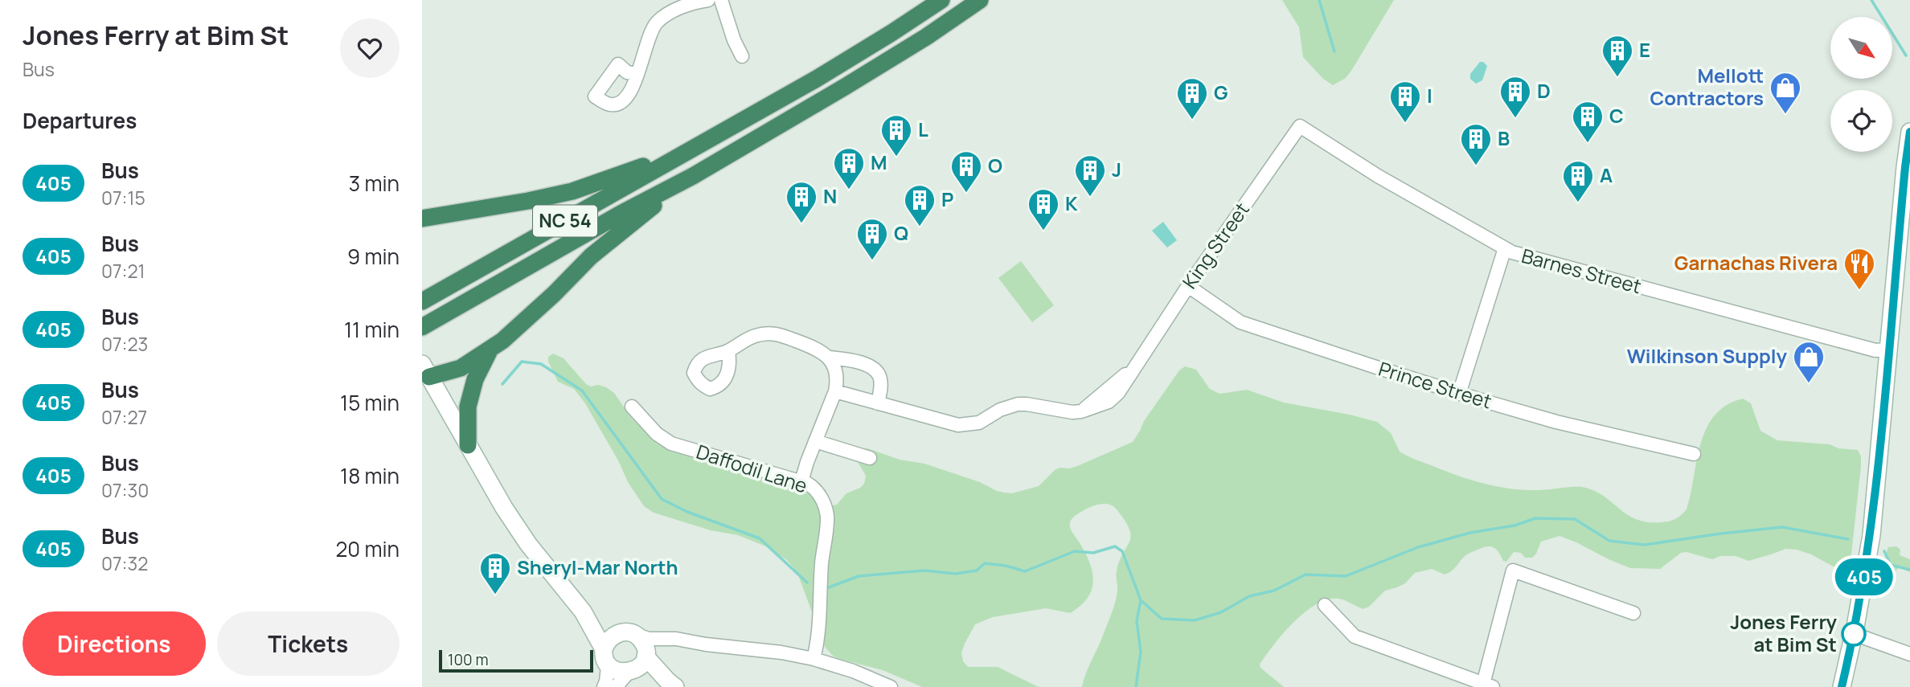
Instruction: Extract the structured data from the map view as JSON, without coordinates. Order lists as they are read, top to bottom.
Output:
{
  "streets": {
    "highway": ["NC 54"],
    "street": [
      "King Street",
      "Barnes Street",
      "Prince Street",
      "Daffodil Lane"
    ]
  },
  "crossings": [
    ["King Street", "Barnes Street"],
    ["King Street", "Prince Street"]
  ],
  "places": {
    "building": [
      "E",
      "D",
      "G",
      "I",
      "C",
      "L",
      "B",
      "M",
      "O",
      "J",
      "A",
      "N",
      "P",
      "K",
      "Q",
      "Sheryl-Mar North"
    ],
    "shop": ["Mellott Contractors", "Wilkinson Supply"],
    "restaurant": ["Garnachas Rivera"],
    "other": ["Jones Ferry at Bim St"]
  },
  "lines": ["bus line 405"],
  "scale_bar": "100 m",
  "north": "bottom right",
  "page": {
    "heading": [
      ["Jones Ferry at Bim St", "Bus"],
      "Departures"
    ],
    "on_map": "405",
    "list": [
      {
        "mark": "405",
        "name": "Bus",
        "note": "07:15",
        "value": "3 min"
      },
      {
        "mark": "405",
        "name": "Bus",
        "note": "07:21",
        "value": "9 min"
      },
      {
        "mark": "405",
        "name": "Bus",
        "note": "07:23",
        "value": "11 min"
      },
      {
        "mark": "405",
        "name": "Bus",
        "note": "07:27",
        "value": "15 min"
      },
      {
        "mark": "405",
        "name": "Bus",
        "note": "07:30",
        "value": "18 min"
      },
      {
        "mark": "405",
        "name": "Bus",
        "note": "07:32",
        "value": "20 min"
      }
    ],
    "buttons": ["Directions", "Tickets"],
    "scale": "100 m"
  }
}
